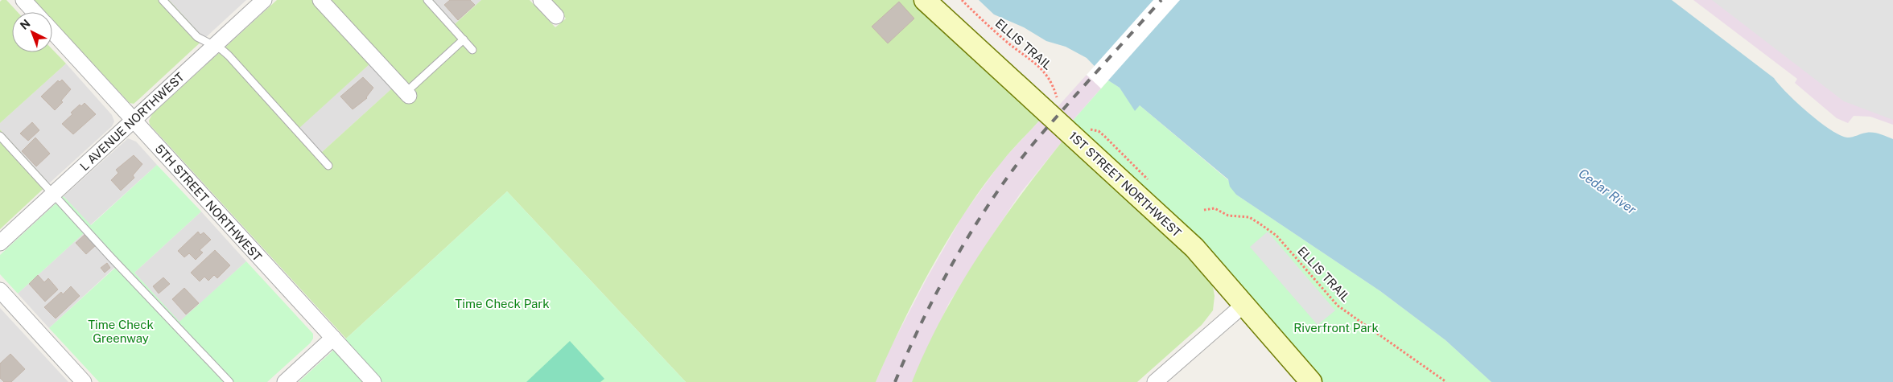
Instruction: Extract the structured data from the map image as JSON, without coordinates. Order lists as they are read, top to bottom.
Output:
{
  "streets": {
    "street": ["L AVENUE NORTHWEST", "1ST STREET NORTHWEST", "5TH STREET NORTHWEST"],
    "path": ["ELLIS TRAIL"]
  },
  "crossings": [
    ["L AVENUE NORTHWEST", "5TH STREET NORTHWEST"]
  ],
  "water": ["Cedar River"],
  "parks": ["Time Check Park", "Time Check Greenway", "Riverfront Park"],
  "north": "top left"
}
